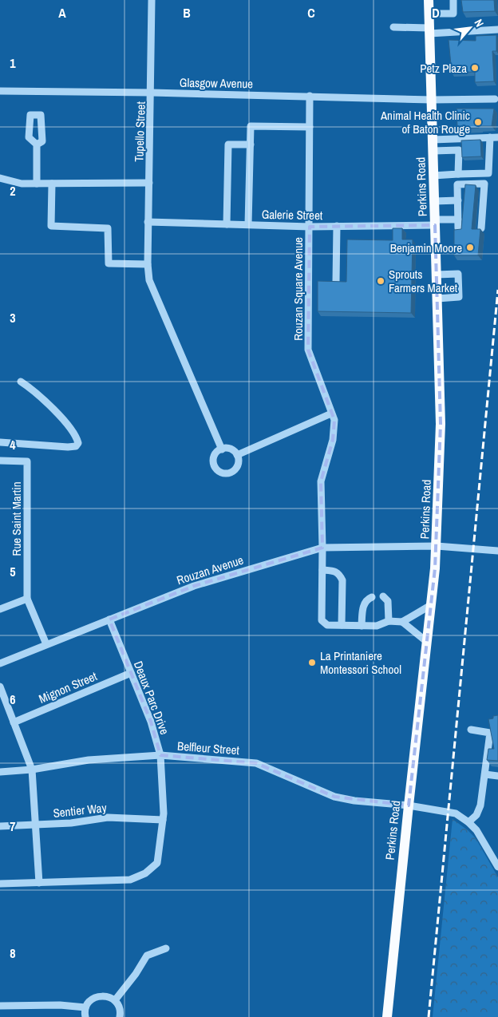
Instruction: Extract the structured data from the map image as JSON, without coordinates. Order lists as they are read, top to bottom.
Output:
{
  "streets": {
    "main road": ["Perkins Road"],
    "street": [
      "Glasgow Avenue",
      "Tupello Street",
      "Galerie Street",
      "Rouzan Square Avenue",
      "Rue Saint Martin",
      "Rouzan Avenue",
      "Mignon Street",
      "Deaux Parc Drive",
      "Belfleur Street",
      "Sentier Way"
    ]
  },
  "crossings": [
    ["Glasgow Avenue", "Tupello Street"],
    ["Glasgow Avenue", "Perkins Road"],
    ["Glasgow Avenue", "Rouzan Square Avenue"],
    ["Tupello Street", "Galerie Street"],
    ["Perkins Road", "Galerie Street"],
    ["Perkins Road", "Rouzan Avenue"],
    ["Perkins Road", "Belfleur Street"],
    ["Galerie Street", "Rouzan Square Avenue"],
    ["Rouzan Square Avenue", "Rouzan Avenue"],
    ["Rue Saint Martin", "Rouzan Avenue"],
    ["Rouzan Avenue", "Deaux Parc Drive"],
    ["Mignon Street", "Deaux Parc Drive"],
    ["Deaux Parc Drive", "Belfleur Street"],
    ["Deaux Parc Drive", "Sentier Way"]
  ],
  "places": [
    "Petz Plaza",
    "Animal Health Clinic of Baton Rouge",
    "Benjamin Moore",
    "Sprouts Farmers Market",
    "La Printaniere Montessori School"
  ],
  "north": "top right",
  "grid": {
    "columns": [
      "A",
      "B",
      "C",
      "D"
    ],
    "rows": [
      "1",
      "2",
      "3",
      "4",
      "5",
      "6",
      "7",
      "8"
    ]
  }
}
